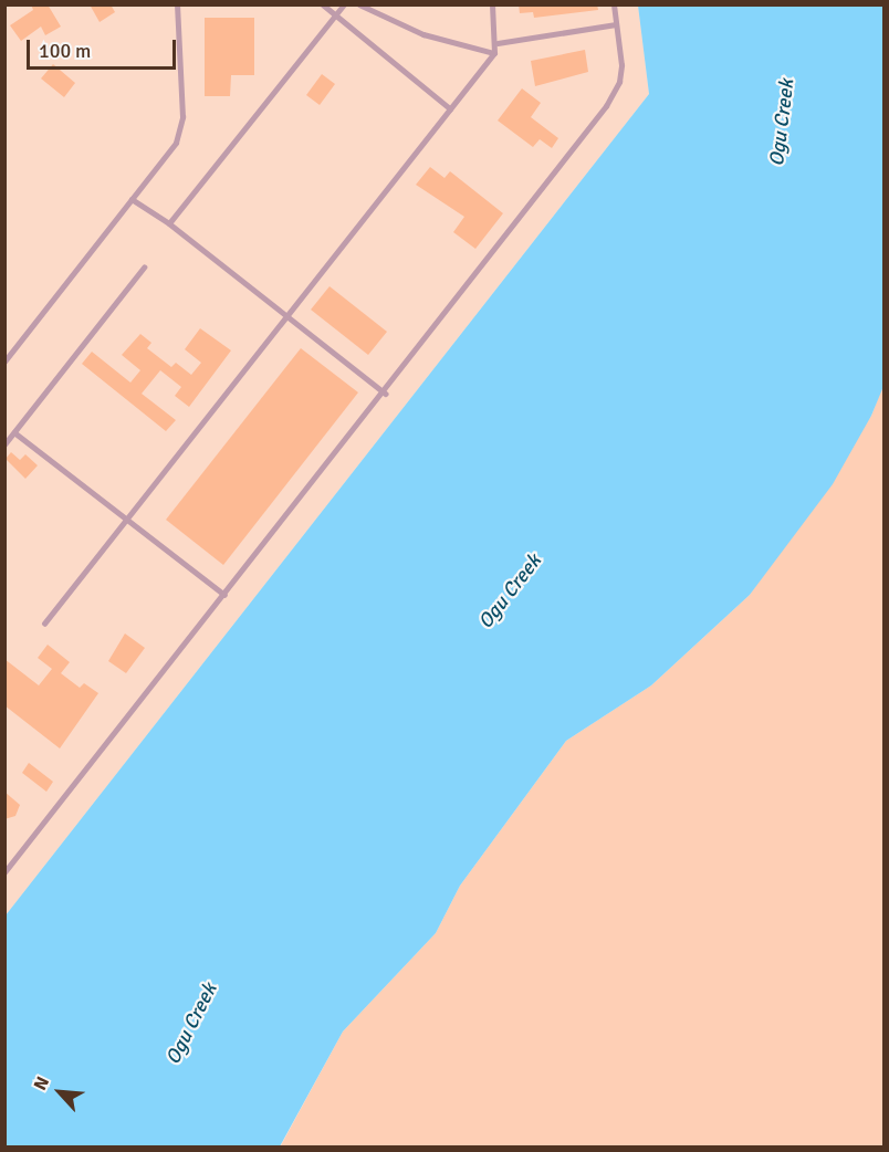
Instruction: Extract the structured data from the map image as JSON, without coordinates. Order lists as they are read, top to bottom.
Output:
{
  "water": ["Ogu Creek"],
  "scale_bar": "100 m",
  "north": "top left"
}
